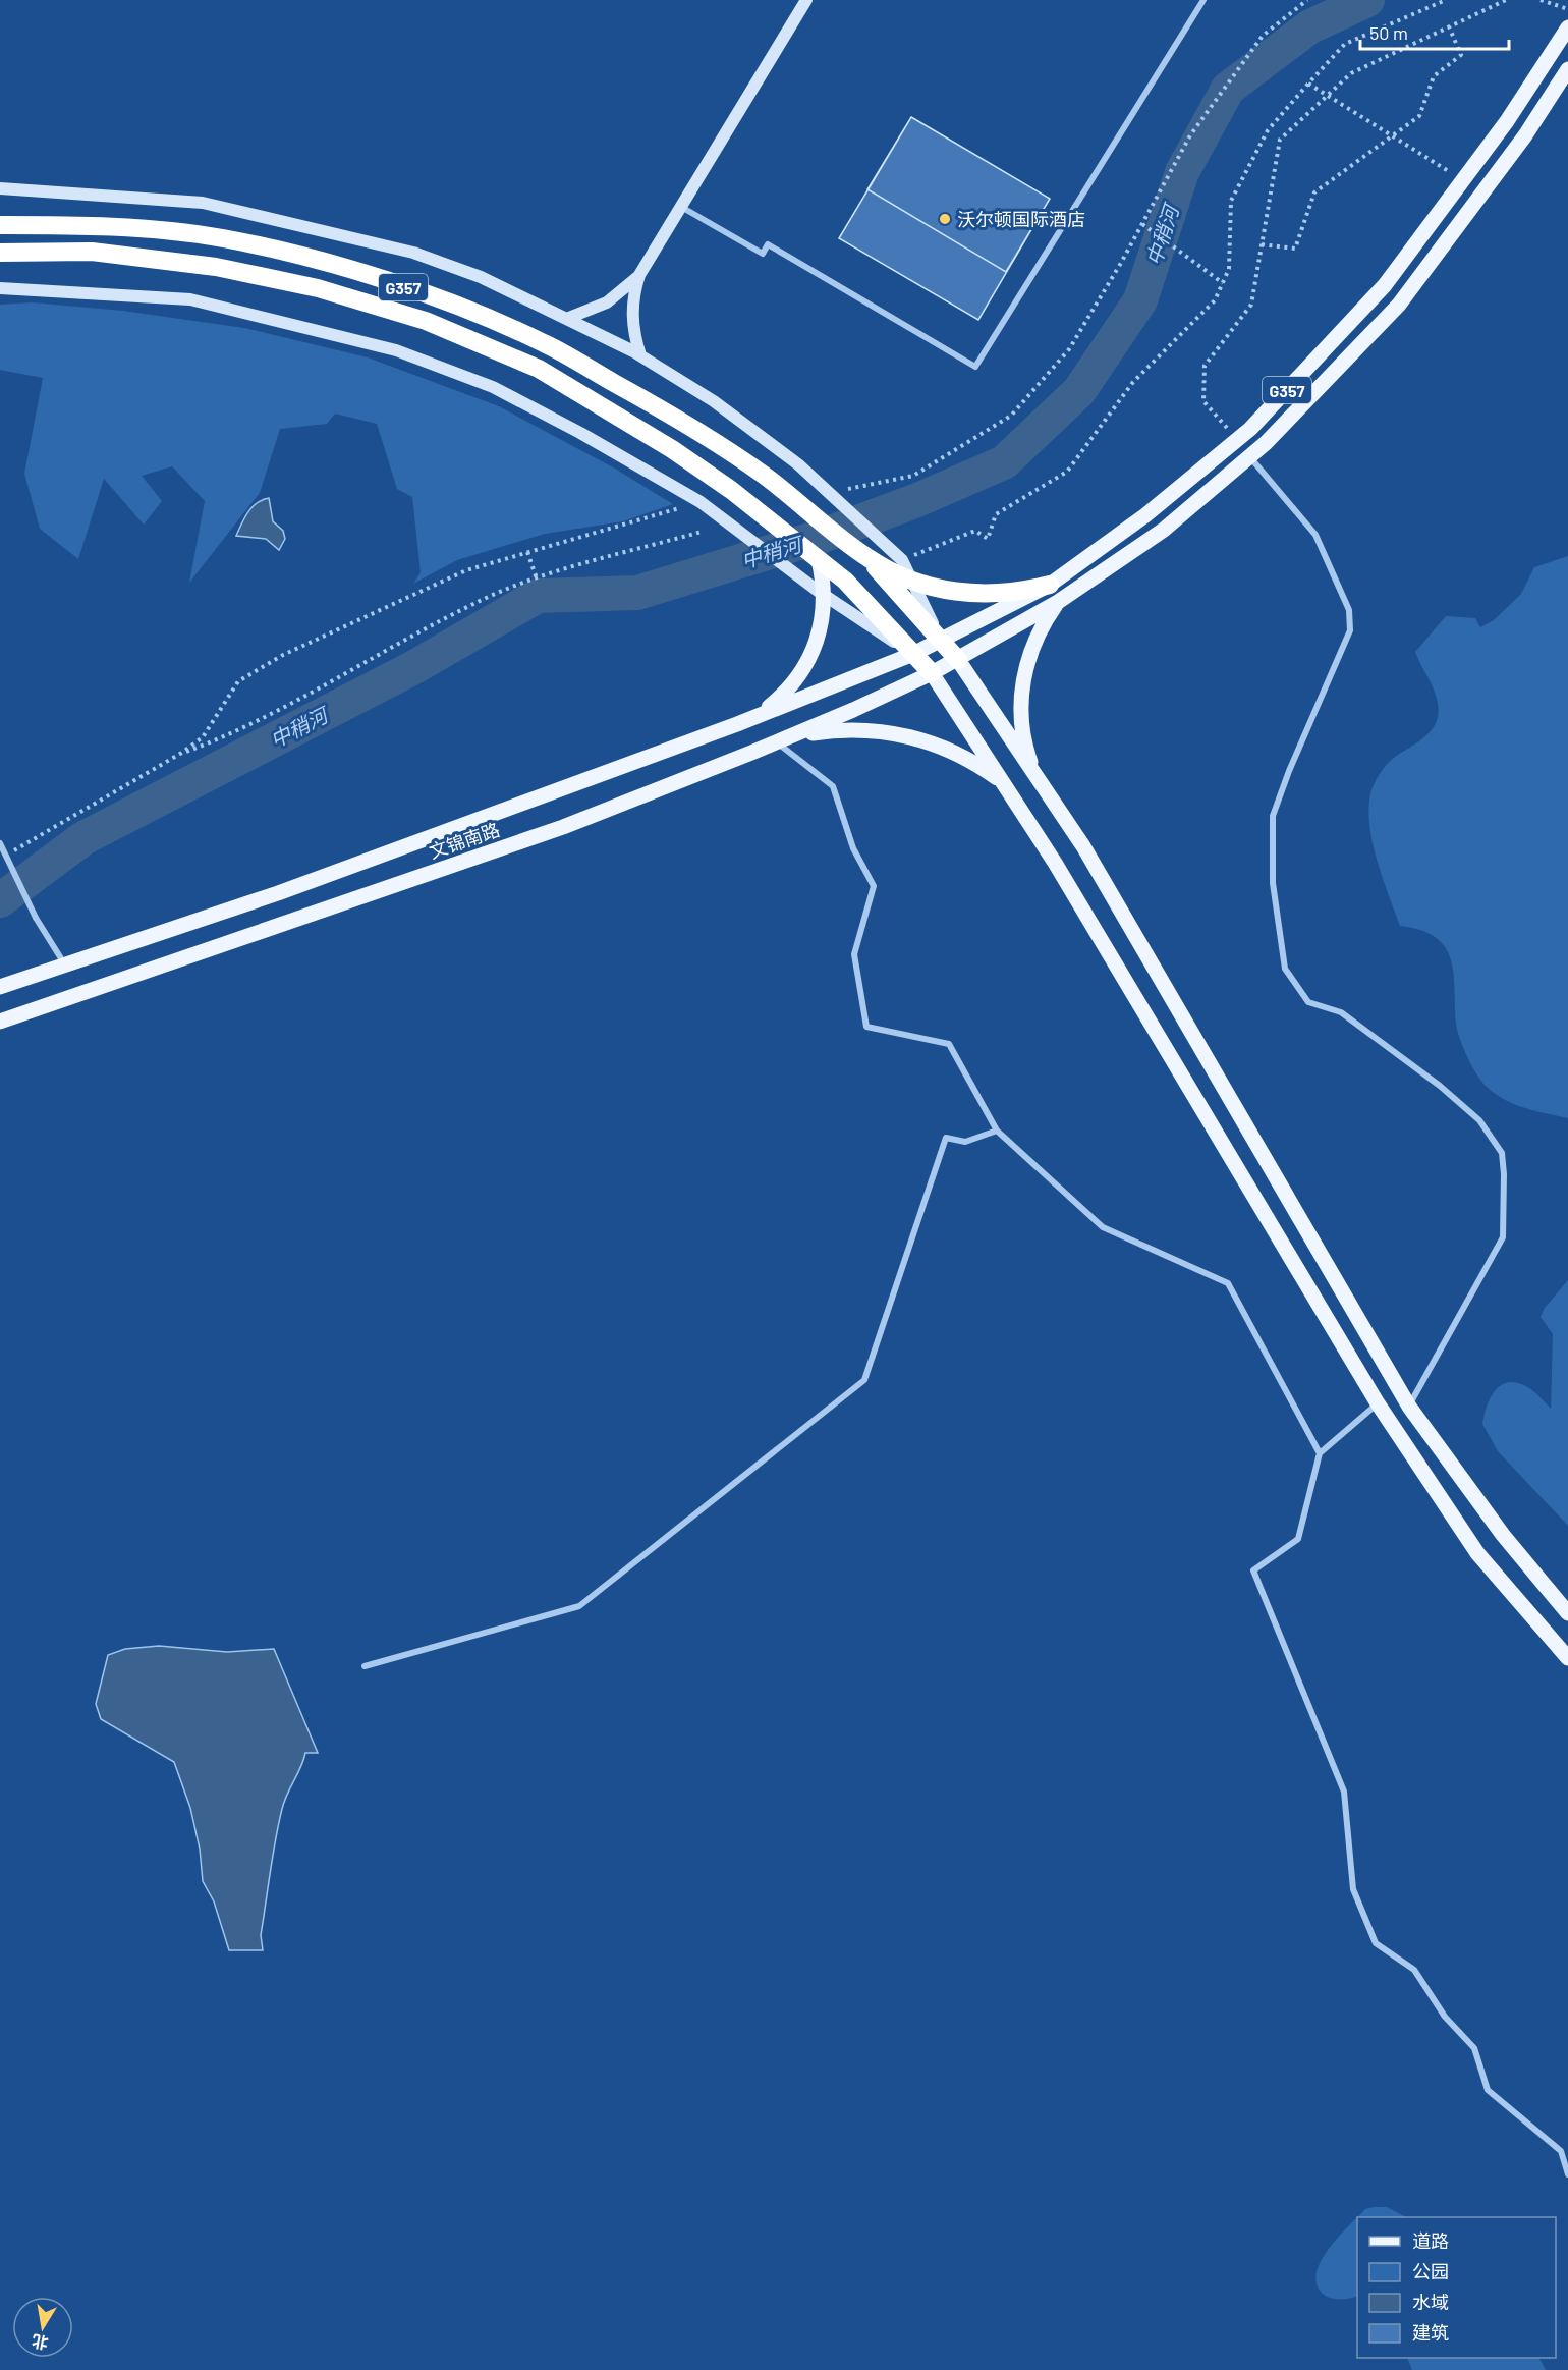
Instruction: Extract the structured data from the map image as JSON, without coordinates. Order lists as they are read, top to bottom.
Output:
{
  "streets": {
    "highway": ["G357"],
    "main road": ["文锦南路"]
  },
  "crossings": [
    ["G357", "文锦南路"]
  ],
  "water": ["中稍河"],
  "places": ["沃尔顿国际酒店"],
  "legend": [
    "道路",
    "公园",
    "水域",
    "建筑"
  ],
  "scale_bar": "50 m",
  "north": "bottom"
}
